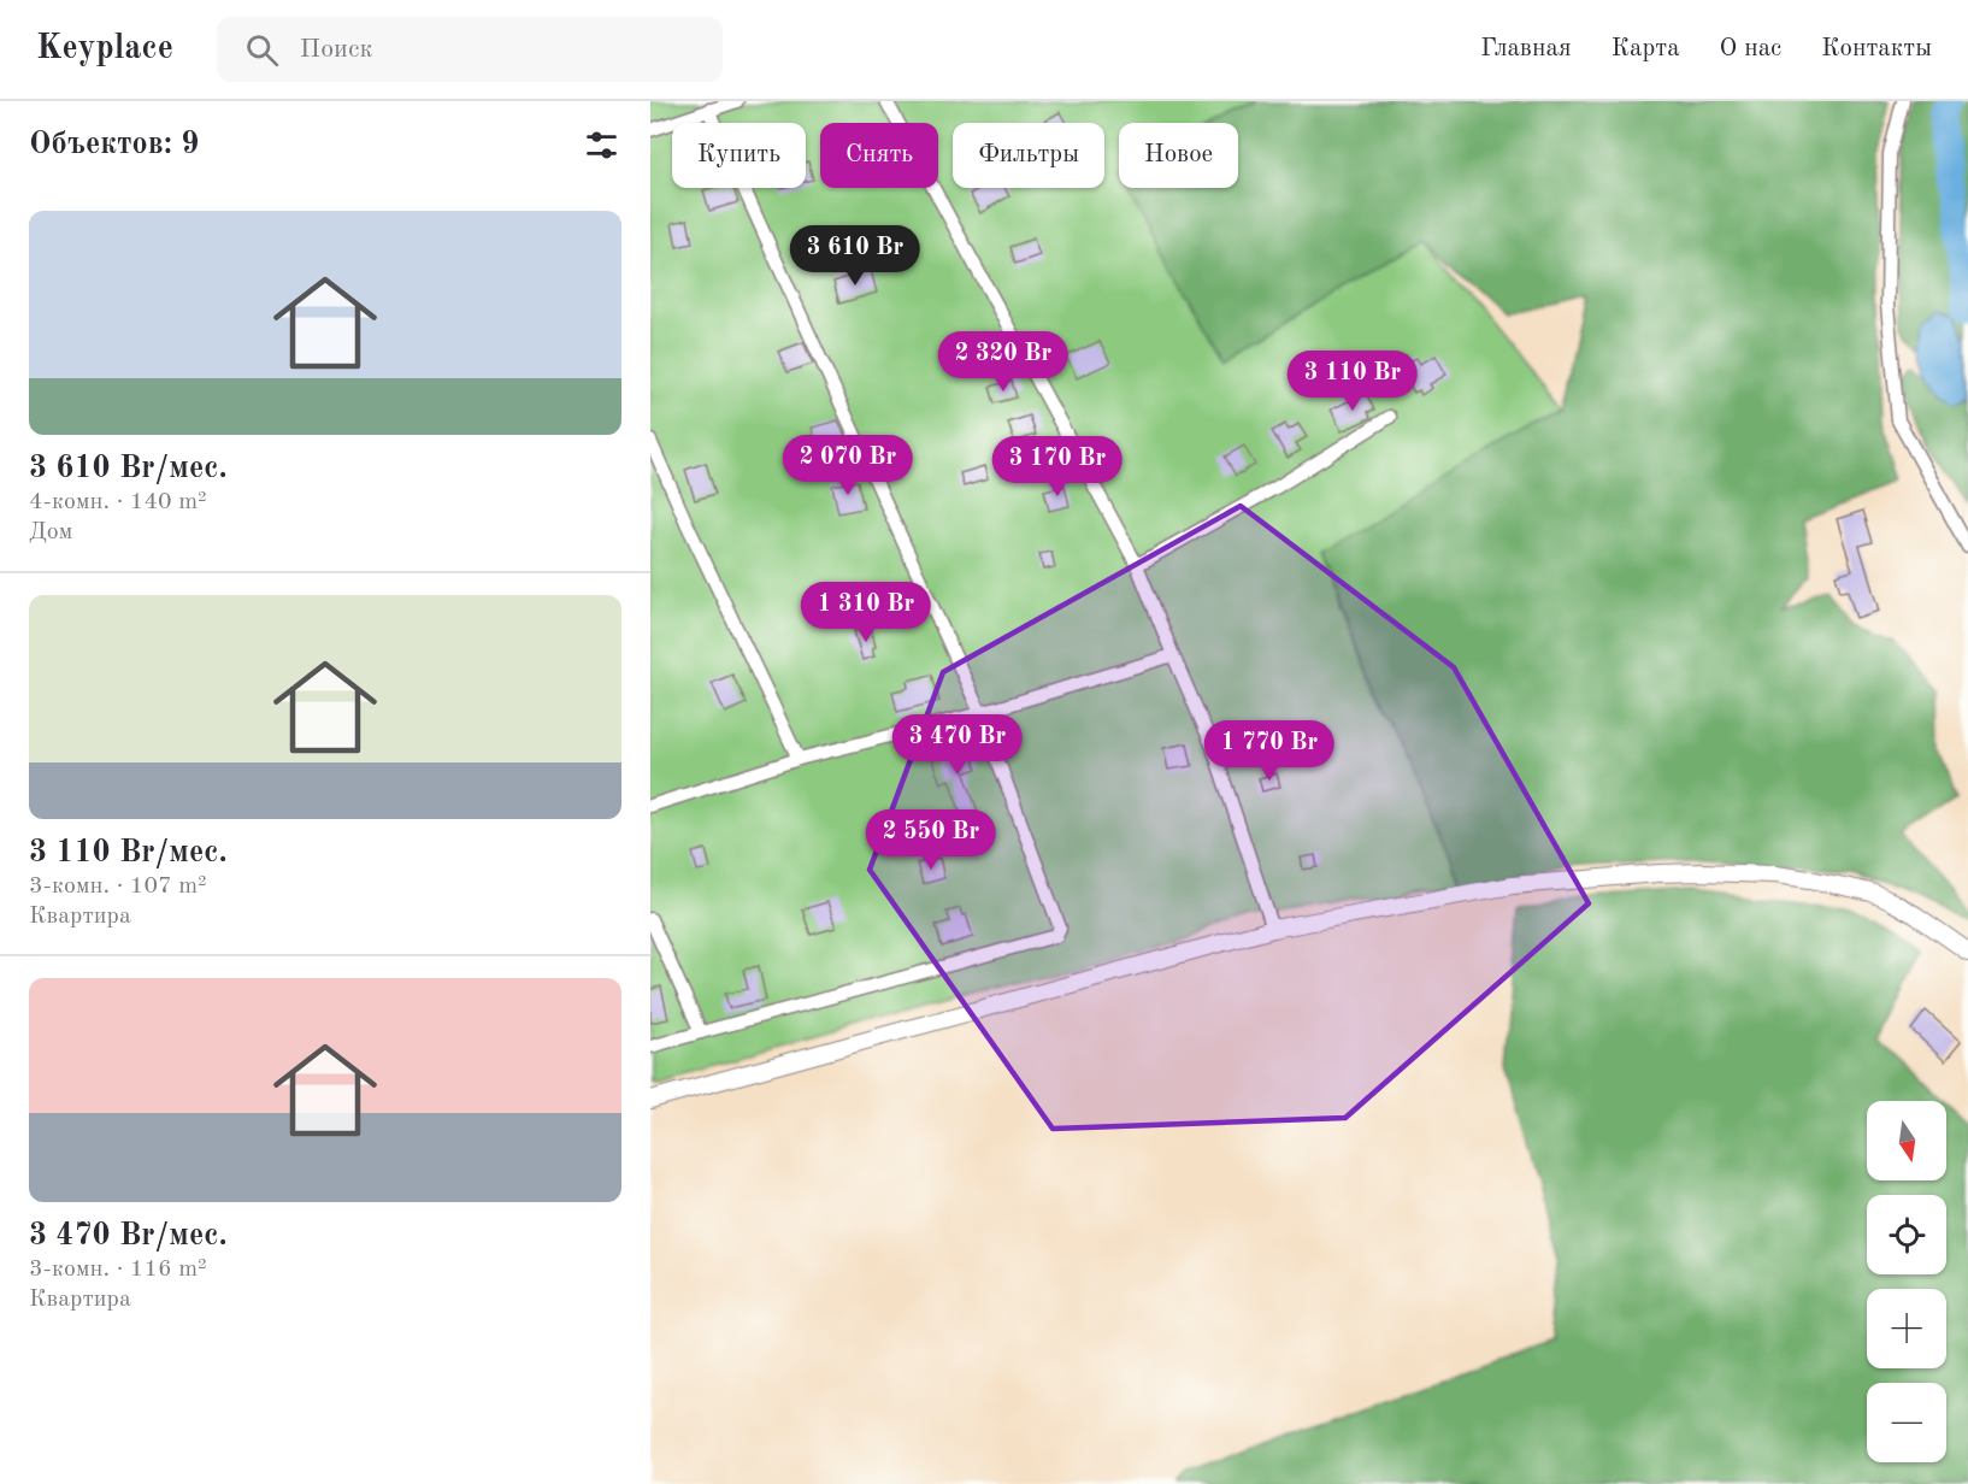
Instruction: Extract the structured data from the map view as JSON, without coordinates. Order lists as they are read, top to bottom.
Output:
{
  "north": "bottom",
  "page": {
    "header": "Keyplace",
    "search": "Поиск",
    "nav": [
      "Главная",
      "Карта",
      "О нас",
      "Контакты"
    ],
    "heading": "Объектов: 9",
    "chip": [
      "Купить",
      "Снять",
      "Фильтры",
      "Новое"
    ],
    "list": [
      {
        "name": "3 610 Br/мес.",
        "note": "4-комн. · 140 m² · Дом"
      },
      {
        "name": "3 110 Br/мес.",
        "note": "3-комн. · 107 m² · Квартира"
      },
      {
        "name": "3 470 Br/мес.",
        "note": "3-комн. · 116 m² · Квартира"
      }
    ],
    "price": [
      "3 610 Br",
      "2 320 Br",
      "3 110 Br",
      "2 070 Br",
      "3 170 Br",
      "1 310 Br",
      "3 470 Br",
      "1 770 Br",
      "2 550 Br"
    ],
    "map_buttons": ["+", "−"]
  }
}
